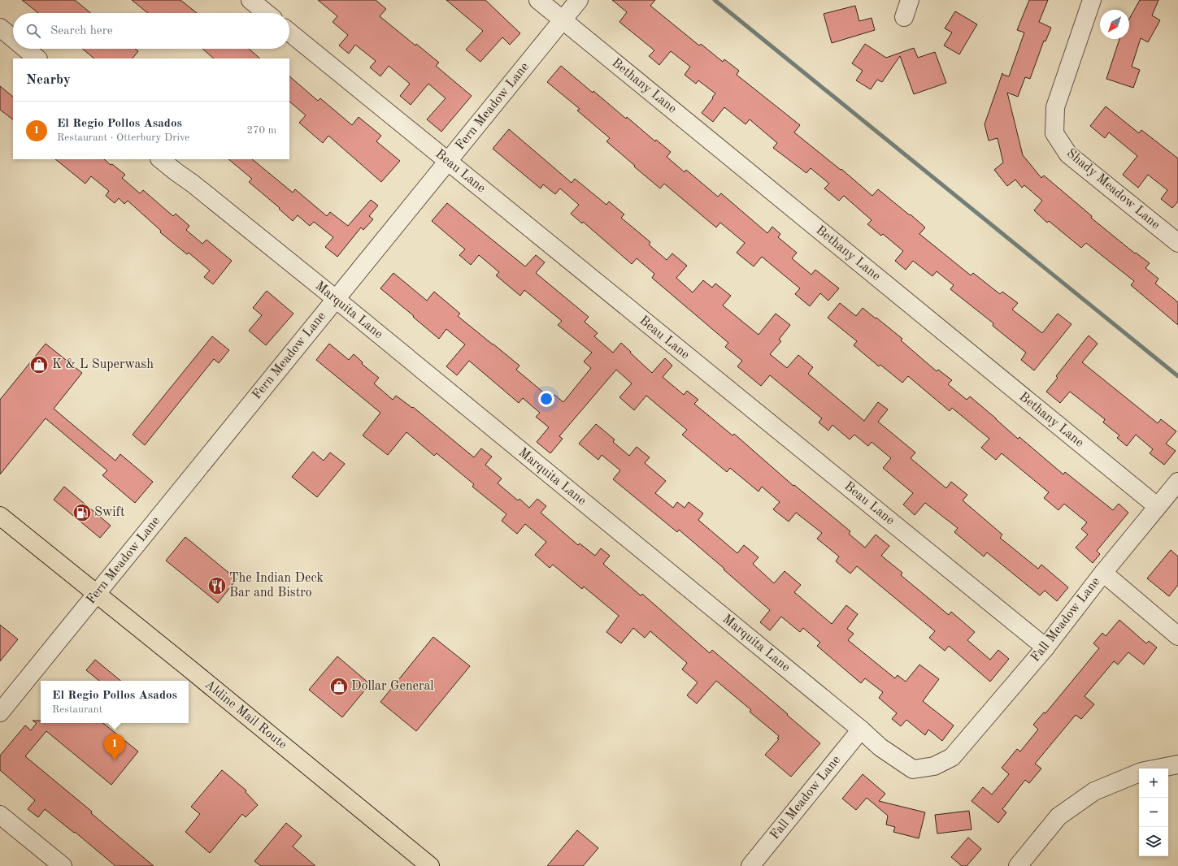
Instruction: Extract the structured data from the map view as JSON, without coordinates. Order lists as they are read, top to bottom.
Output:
{
  "streets": {
    "main road": ["Aldine Mail Route"],
    "street": [
      "Bethany Lane",
      "Fern Meadow Lane",
      "Beau Lane",
      "Shady Meadow Lane",
      "Marquita Lane",
      "Fall Meadow Lane"
    ]
  },
  "crossings": [
    ["Bethany Lane", "Fern Meadow Lane"],
    ["Bethany Lane", "Fall Meadow Lane"],
    ["Fern Meadow Lane", "Beau Lane"],
    ["Fern Meadow Lane", "Marquita Lane"],
    ["Fern Meadow Lane", "Aldine Mail Route"],
    ["Beau Lane", "Fall Meadow Lane"],
    ["Marquita Lane", "Fall Meadow Lane"]
  ],
  "places": {
    "shop": ["K & L Superwash", "Dollar General"],
    "fuel station": ["Swift"],
    "restaurant": ["The Indian Deck Bar and Bistro"]
  },
  "north": "bottom left",
  "page": {
    "search": "Search here",
    "heading": "Nearby",
    "list": [
      {
        "mark": "1",
        "name": "El Regio Pollos Asados",
        "note": "Restaurant · Otterbury Drive",
        "value": "270 m"
      }
    ],
    "popup": ["El Regio Pollos Asados", "Restaurant"],
    "pins": "1",
    "map_buttons": ["+", "−"]
  }
}
